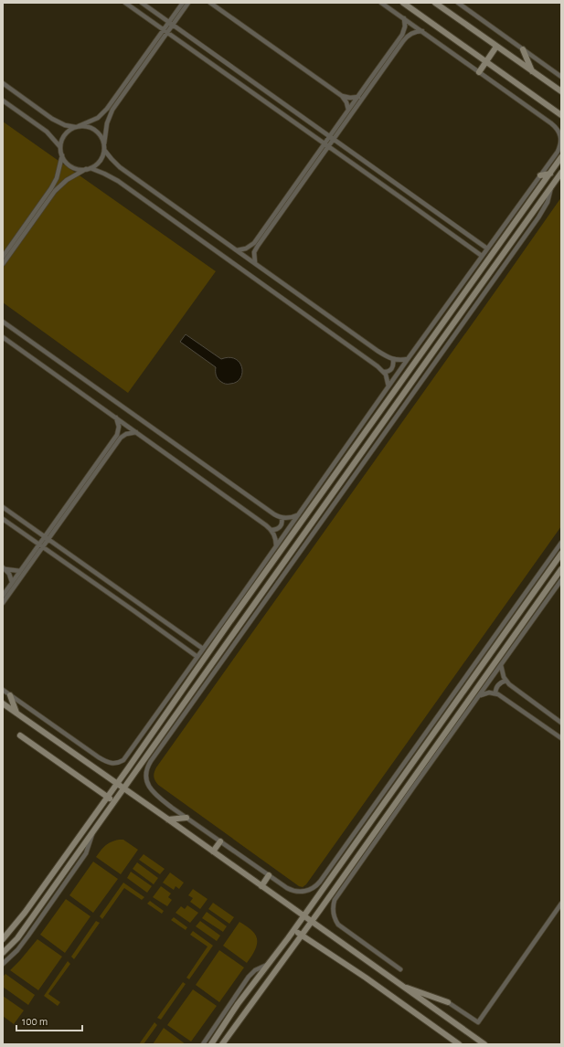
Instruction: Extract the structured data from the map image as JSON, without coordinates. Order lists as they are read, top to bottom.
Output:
{
  "scale_bar": "100 m"
}
